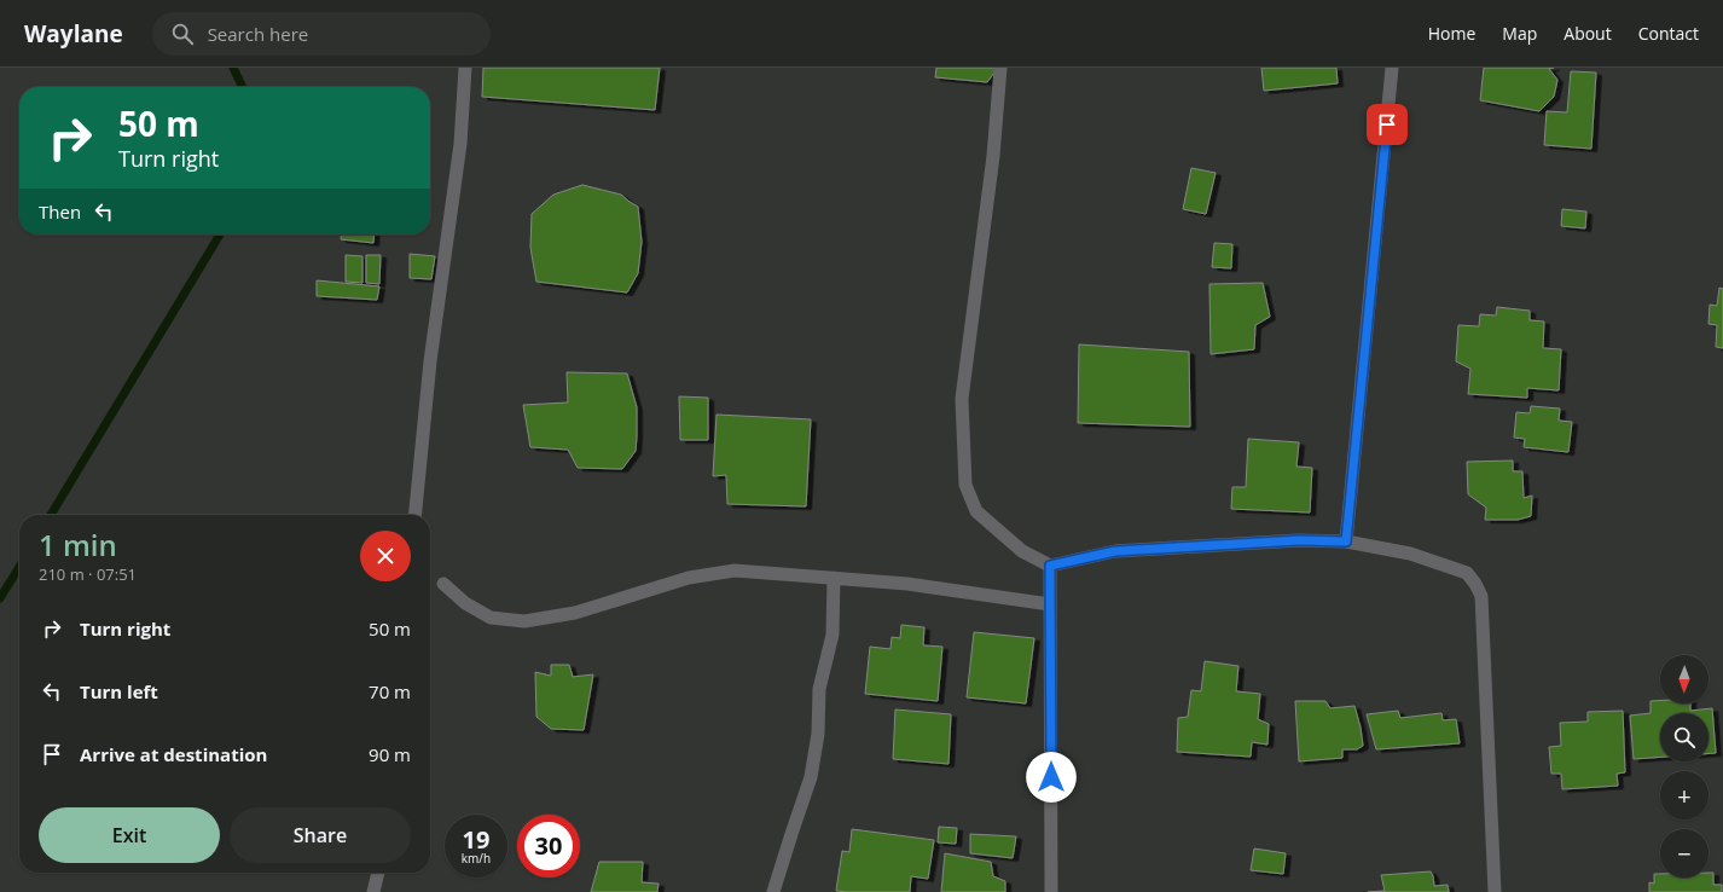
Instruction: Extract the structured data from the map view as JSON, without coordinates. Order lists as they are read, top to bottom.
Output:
{
  "north": "bottom",
  "page": {
    "header": "Waylane",
    "search": "Search here",
    "nav": [
      "Home",
      "Map",
      "About",
      "Contact"
    ],
    "turn": ["50 m", "Turn right"],
    "then": "Then",
    "heading": ["1 min", "210 m · 07:51"],
    "list": [
      {
        "name": "Turn right",
        "value": "50 m"
      },
      {
        "name": "Turn left",
        "value": "70 m"
      },
      {
        "name": "Arrive at destination",
        "value": "90 m"
      }
    ],
    "map_buttons": ["+", "−"],
    "buttons": ["Exit", "Share"],
    "speed": "19 km/h",
    "limit": "30"
  }
}
